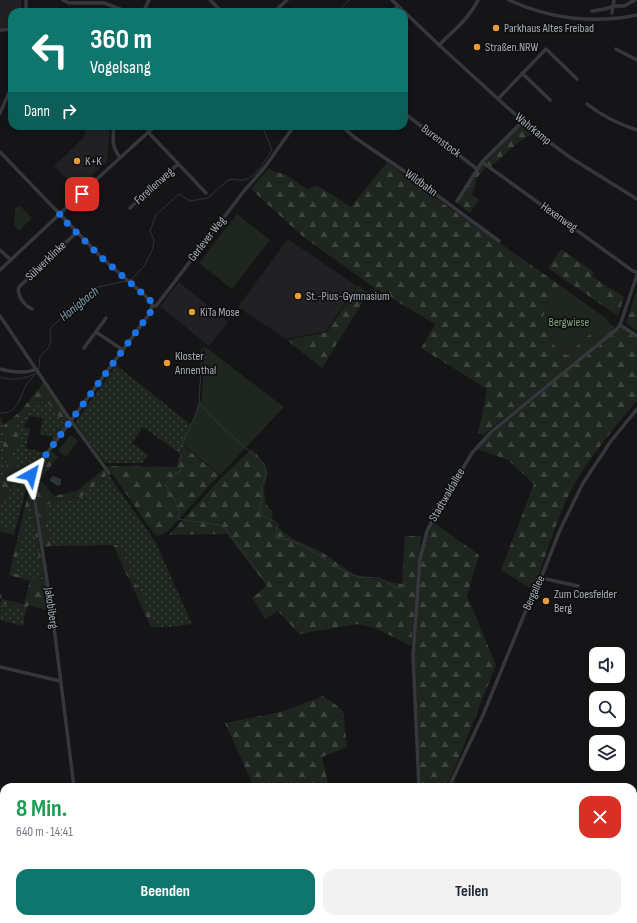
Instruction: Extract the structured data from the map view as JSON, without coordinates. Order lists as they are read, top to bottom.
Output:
{
  "streets": {
    "street": [
      "Wahrkamp",
      "Burenstock",
      "Wildbahn",
      "Forellenweg",
      "Hexenweg",
      "Gerlever Weg",
      "Sülwerklinke",
      "Stadtwaldallee",
      "Bergallee",
      "Jakobiberg"
    ]
  },
  "crossings": [
    ["Gerlever Weg", "Jakobiberg"]
  ],
  "water": ["Honigbach"],
  "parks": ["Bergwiese"],
  "places": [
    "Parkhaus Altes Freibad",
    "Straßen.NRW",
    "K+K",
    "St.-Pius-Gymnasium",
    "KiTa Mose",
    "Kloster Annenthal",
    "Zum Coesfelder Berg"
  ],
  "page": {
    "turn": ["360 m", "Vogelsang"],
    "then": "Dann",
    "heading": ["8 Min.", "640 m · 14:41"],
    "buttons": ["Beenden", "Teilen"]
  }
}
